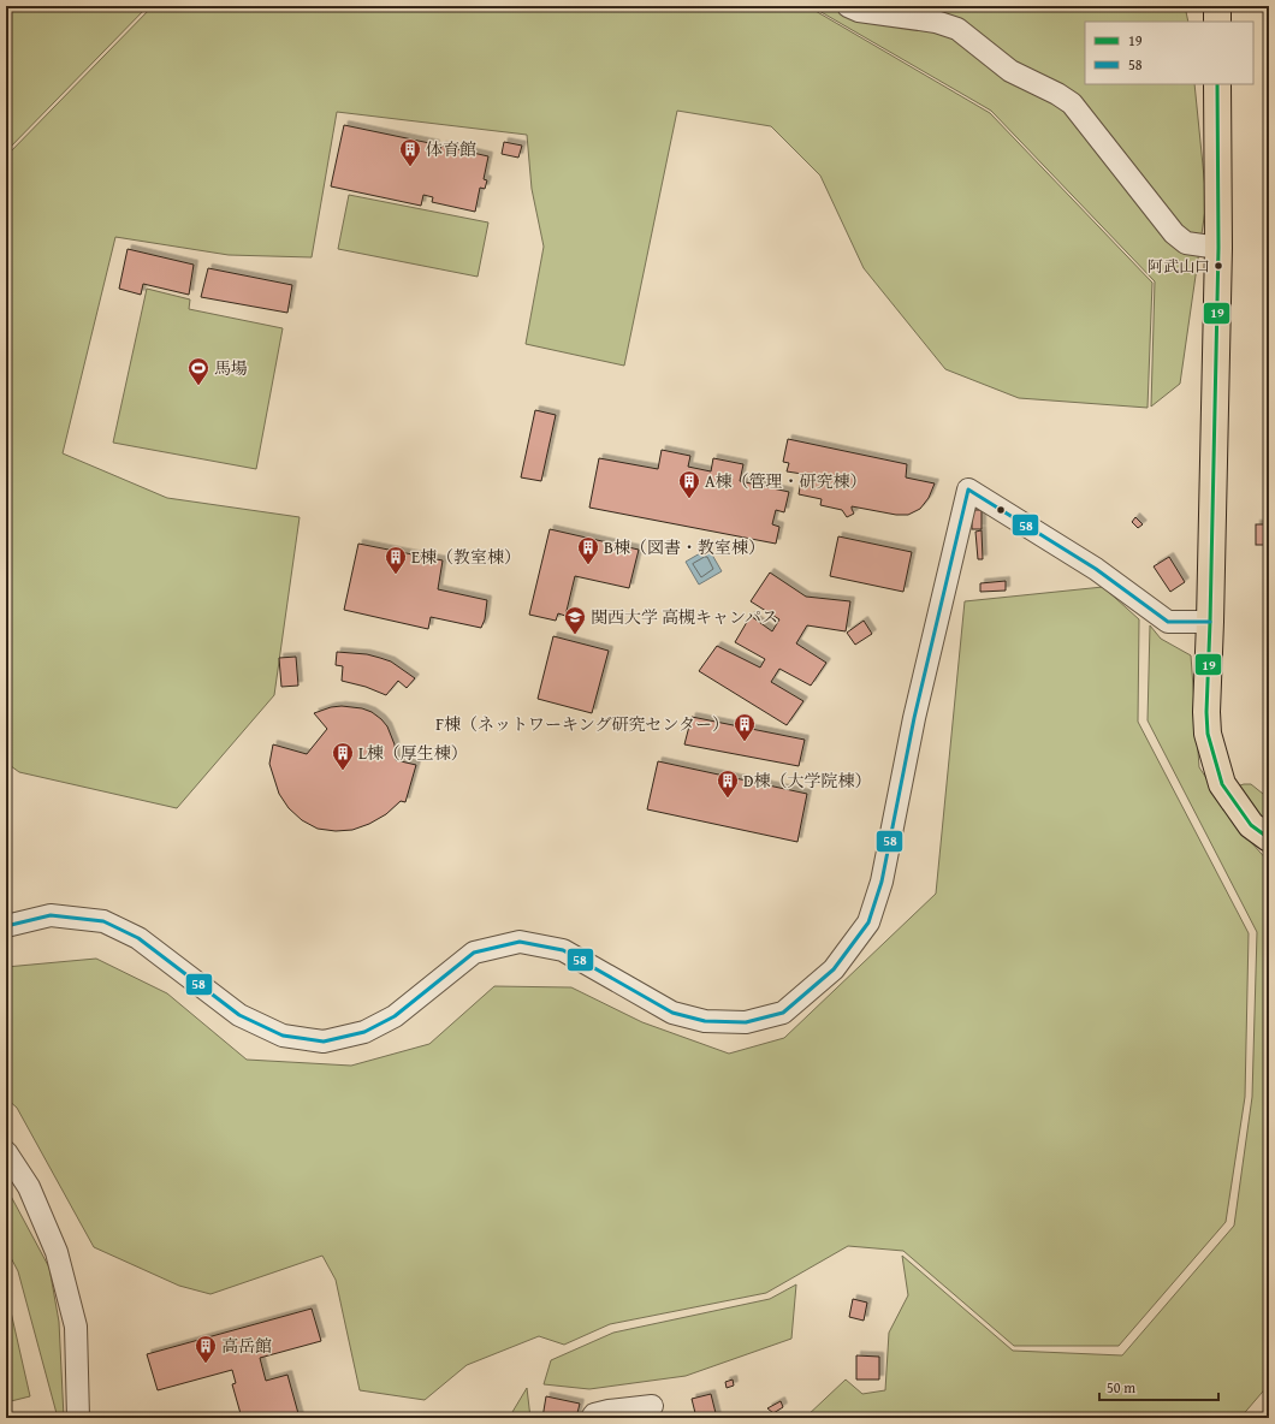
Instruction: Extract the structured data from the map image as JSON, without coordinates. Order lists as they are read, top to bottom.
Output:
{
  "places": {
    "building": [
      "体育館",
      "A棟（管理・研究棟）",
      "B棟（図書・教室棟）",
      "E棟（教室棟）",
      "F棟（ネットワーキング研究センター）",
      "L棟（厚生棟）",
      "D棟（大学院棟）",
      "高岳館"
    ],
    "other": ["阿武山口"],
    "sports": ["馬場"],
    "school or university": ["関西大学 高槻キャンパス"]
  },
  "lines": ["transit line 19", "transit line 58"],
  "legend": ["19", "58"],
  "scale_bar": "50 m"
}
